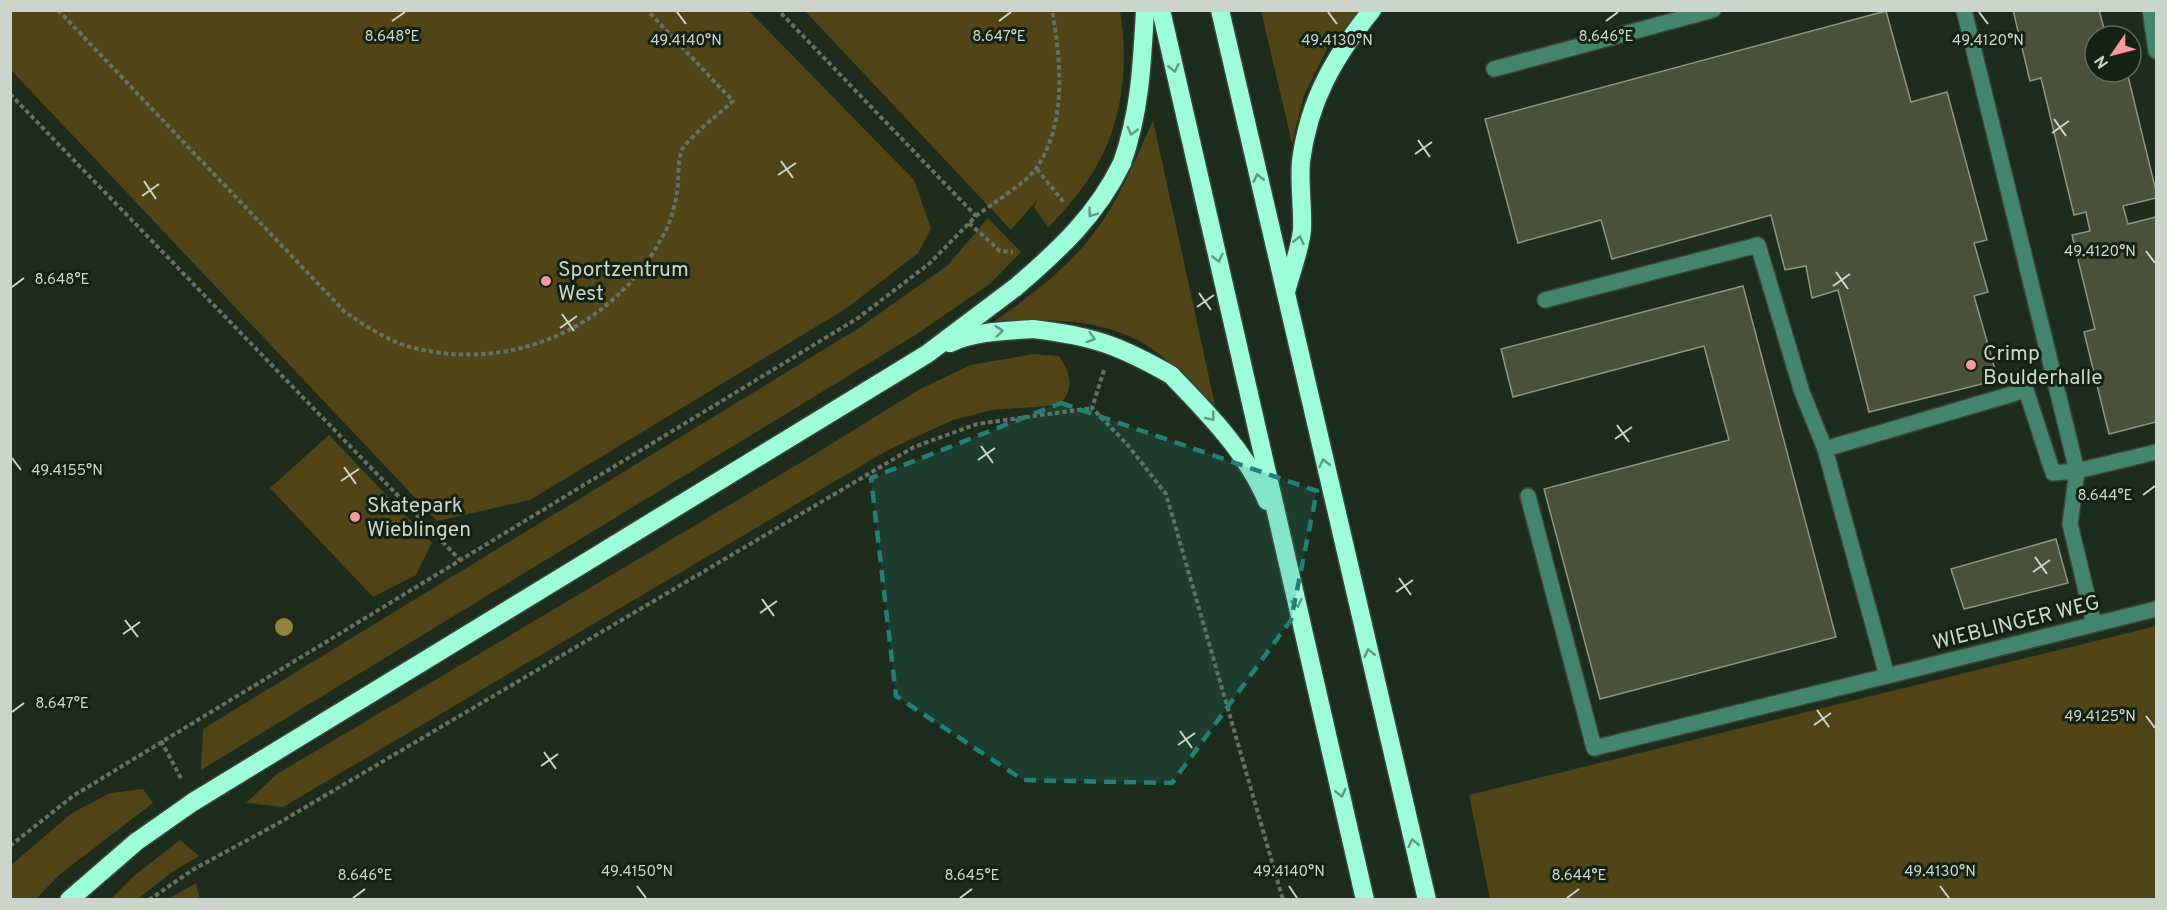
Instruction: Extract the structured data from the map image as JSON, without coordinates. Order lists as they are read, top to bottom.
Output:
{
  "streets": {
    "street": ["WIEBLINGER WEG"]
  },
  "places": ["Sportzentrum West", "Crimp Boulderhalle", "Skatepark Wieblingen"],
  "north": "bottom left",
  "coordinates": [
    "8.647°E",
    "8.646°E",
    "8.648°E",
    "49.4120°N",
    "49.4140°N",
    "49.4130°N",
    "49.4155°N",
    "8.644°E",
    "49.4125°N",
    "49.4150°N",
    "8.645°E"
  ]
}
